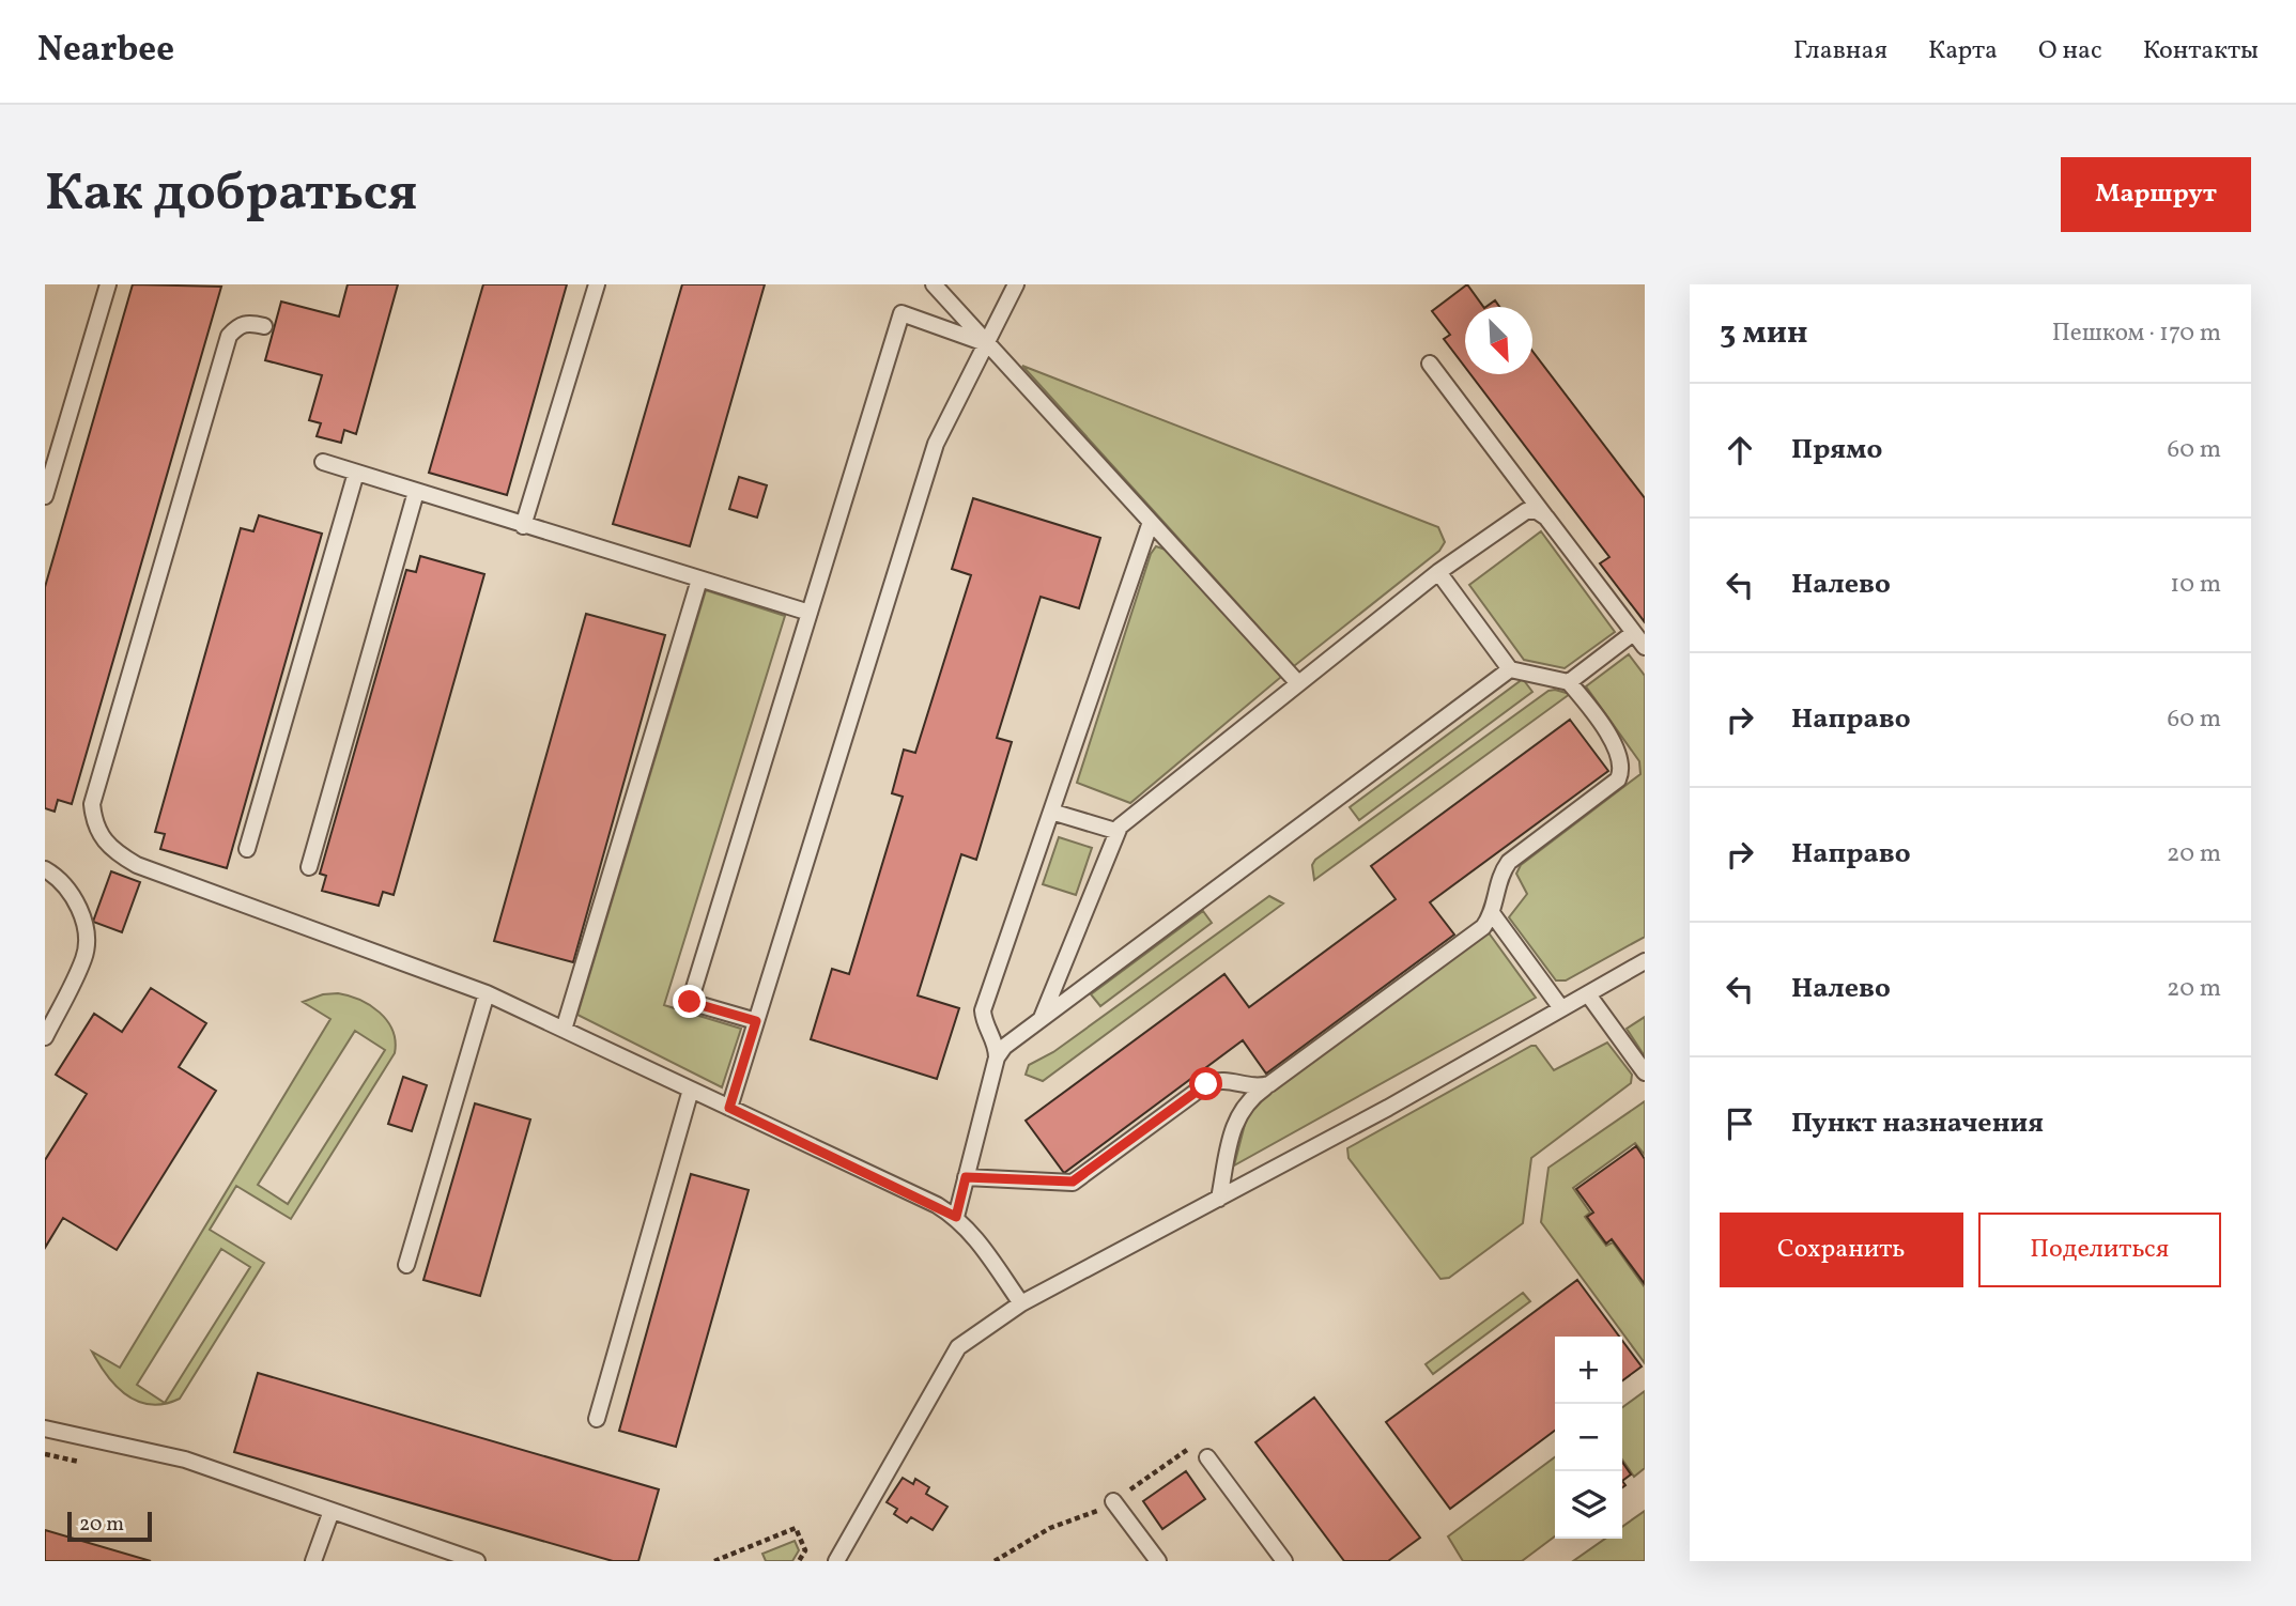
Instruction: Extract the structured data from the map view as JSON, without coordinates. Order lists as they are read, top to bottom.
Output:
{
  "scale_bar": "20 m",
  "north": "bottom right",
  "page": {
    "header": "Nearbee",
    "nav": [
      "Главная",
      "Карта",
      "О нас",
      "Контакты"
    ],
    "buttons": [
      "Маршрут",
      ["Сохранить", "Поделиться"]
    ],
    "title": "Как добраться",
    "heading": ["3 мин", "Пешком · 170 m"],
    "list": [
      ["Прямо", "60 m"],
      ["Налево", "10 m"],
      ["Направо", "60 m"],
      ["Направо", "20 m"],
      ["Налево", "20 m"],
      "Пункт назначения"
    ],
    "map_buttons": ["+", "−"],
    "scale": "20 m"
  }
}
